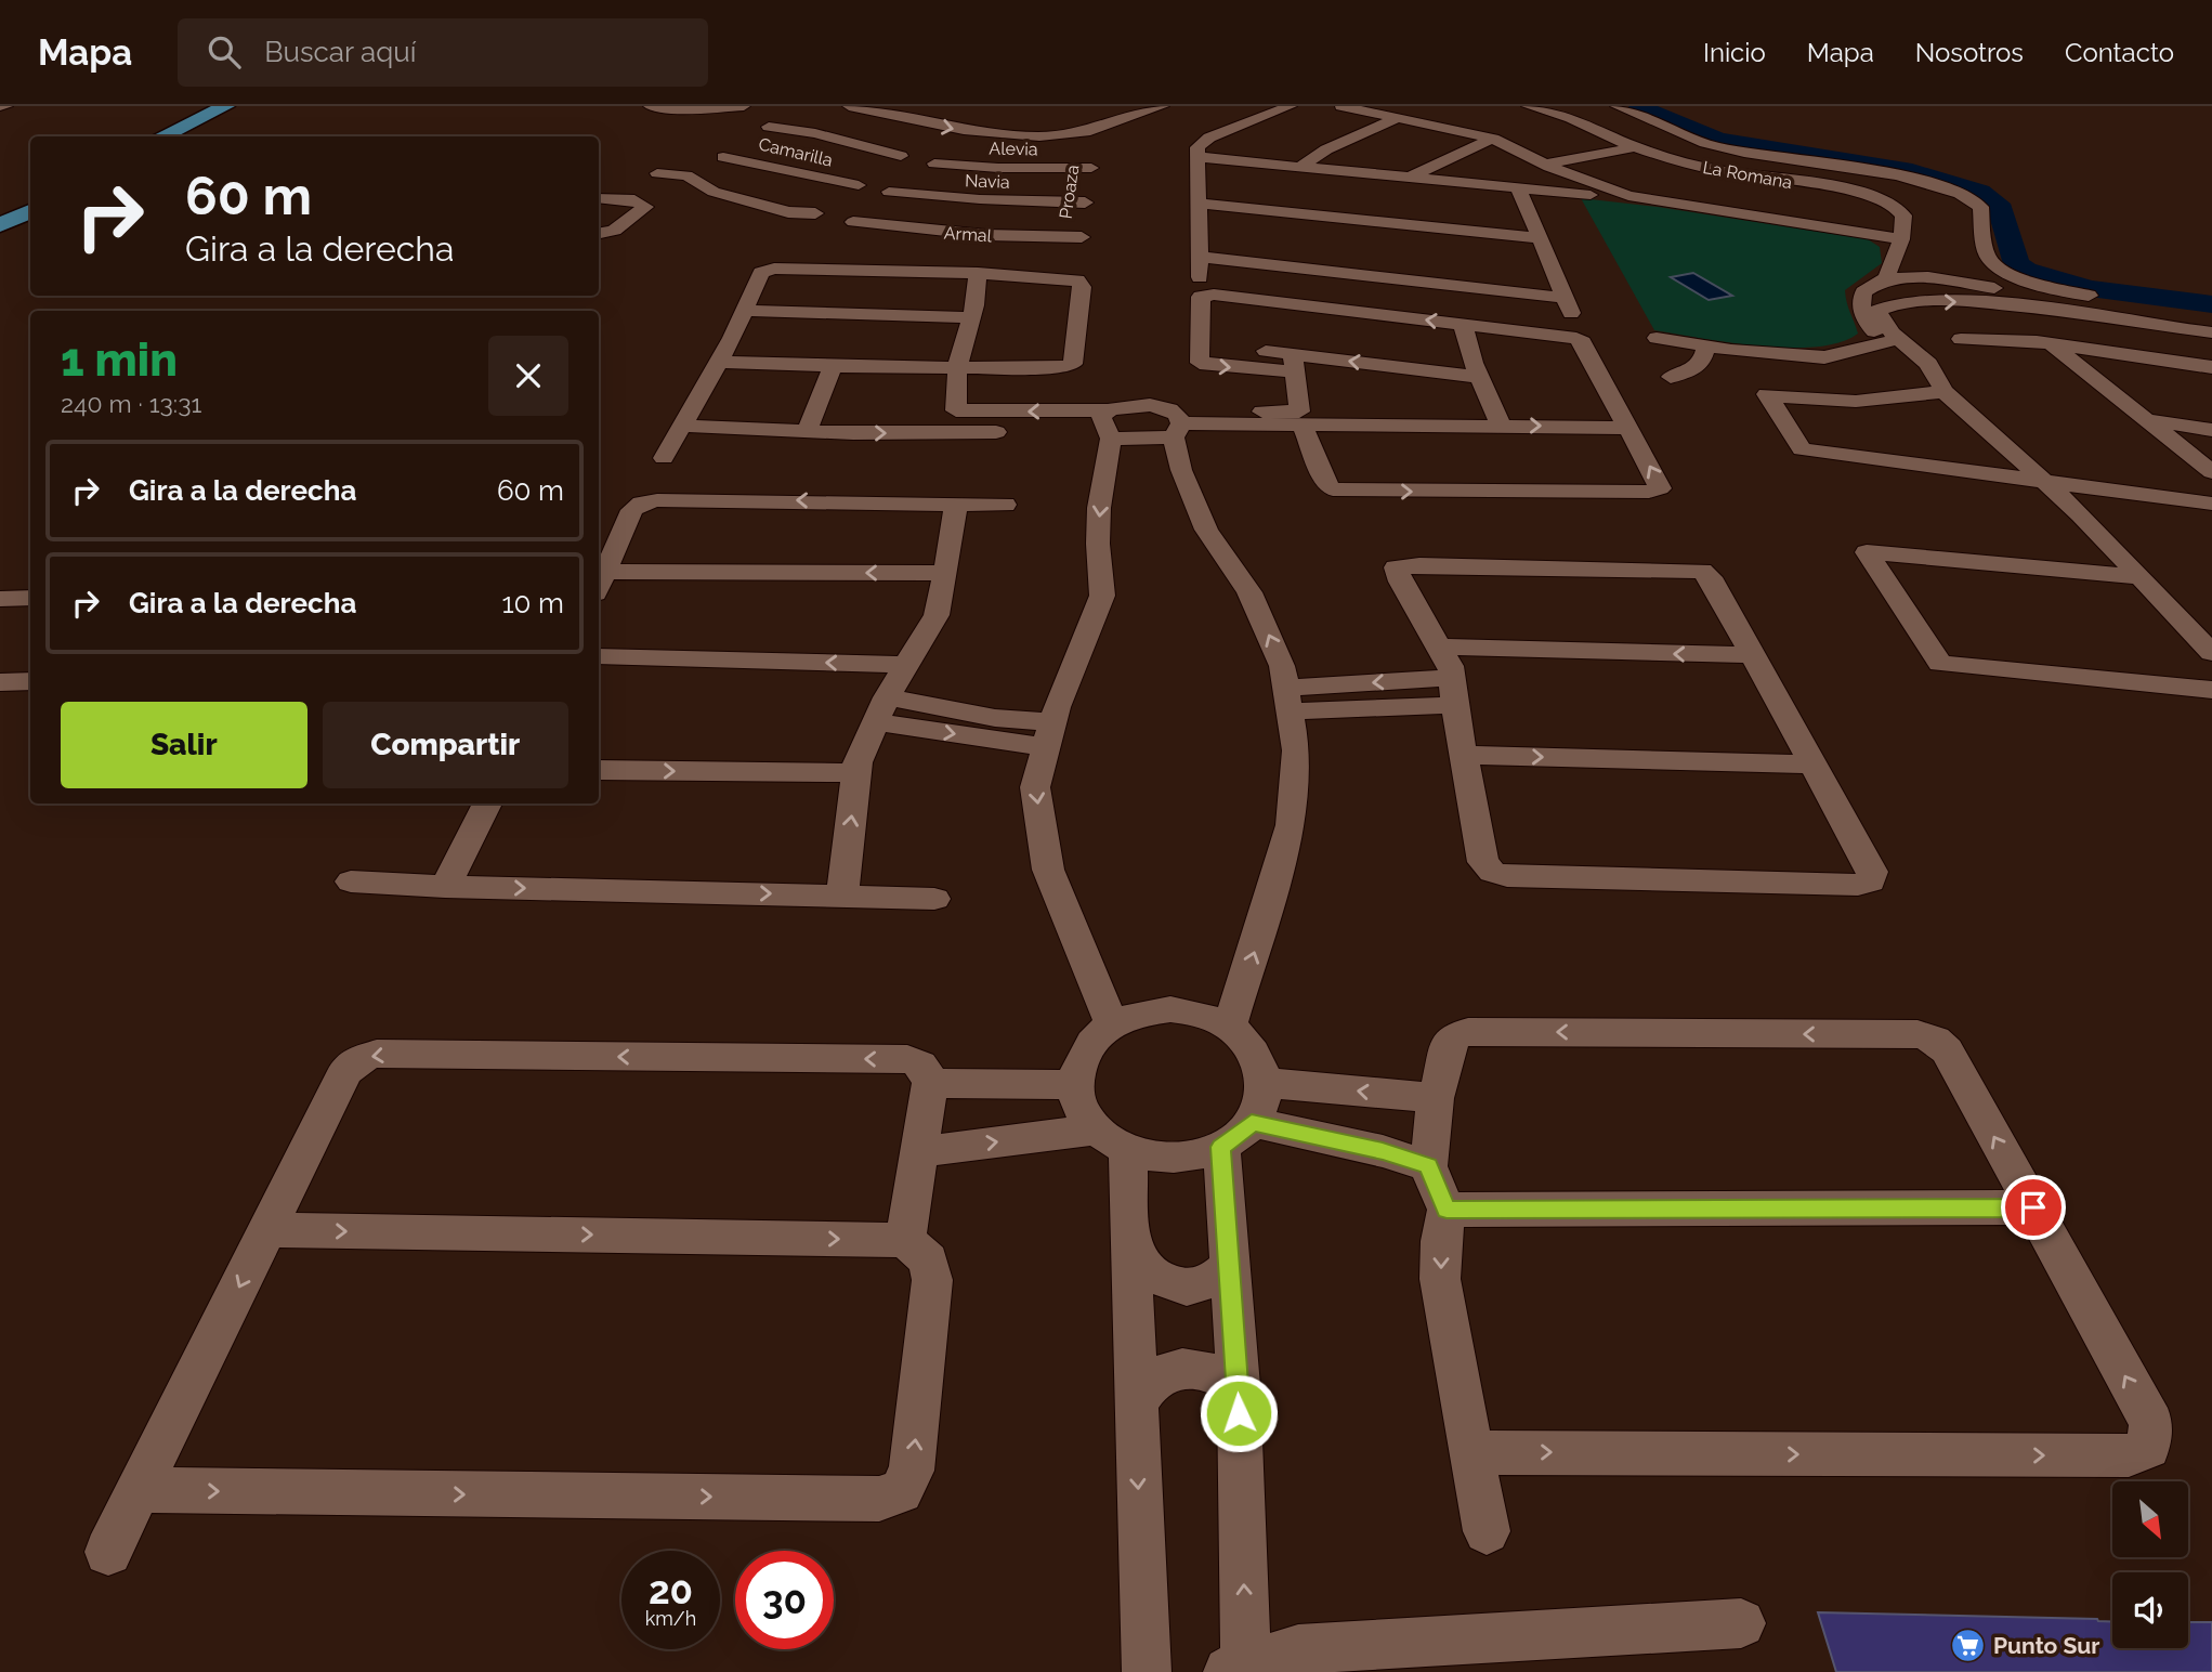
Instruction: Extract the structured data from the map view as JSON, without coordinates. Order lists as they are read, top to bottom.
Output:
{
  "streets": {
    "street": [
      "Alevia",
      "Camarilla",
      "La Romana",
      "Navia",
      "Proaza",
      "Armal"
    ]
  },
  "crossings": [
    ["Alevia", "Proaza"],
    ["Navia", "Proaza"],
    ["Navia", "Armal"],
    ["Proaza", "Armal"]
  ],
  "places": {
    "supermarket": ["Punto Sur"]
  },
  "north": "bottom right",
  "page": {
    "header": "Mapa",
    "search": "Buscar aquí",
    "nav": [
      "Inicio",
      "Mapa",
      "Nosotros",
      "Contacto"
    ],
    "turn": ["60 m", "Gira a la derecha"],
    "heading": ["1 min", "240 m · 13:31"],
    "list": [
      {
        "name": "Gira a la derecha",
        "value": "60 m"
      },
      {
        "name": "Gira a la derecha",
        "value": "10 m"
      }
    ],
    "buttons": ["Salir", "Compartir"],
    "speed": "20 km/h",
    "limit": "30"
  }
}
